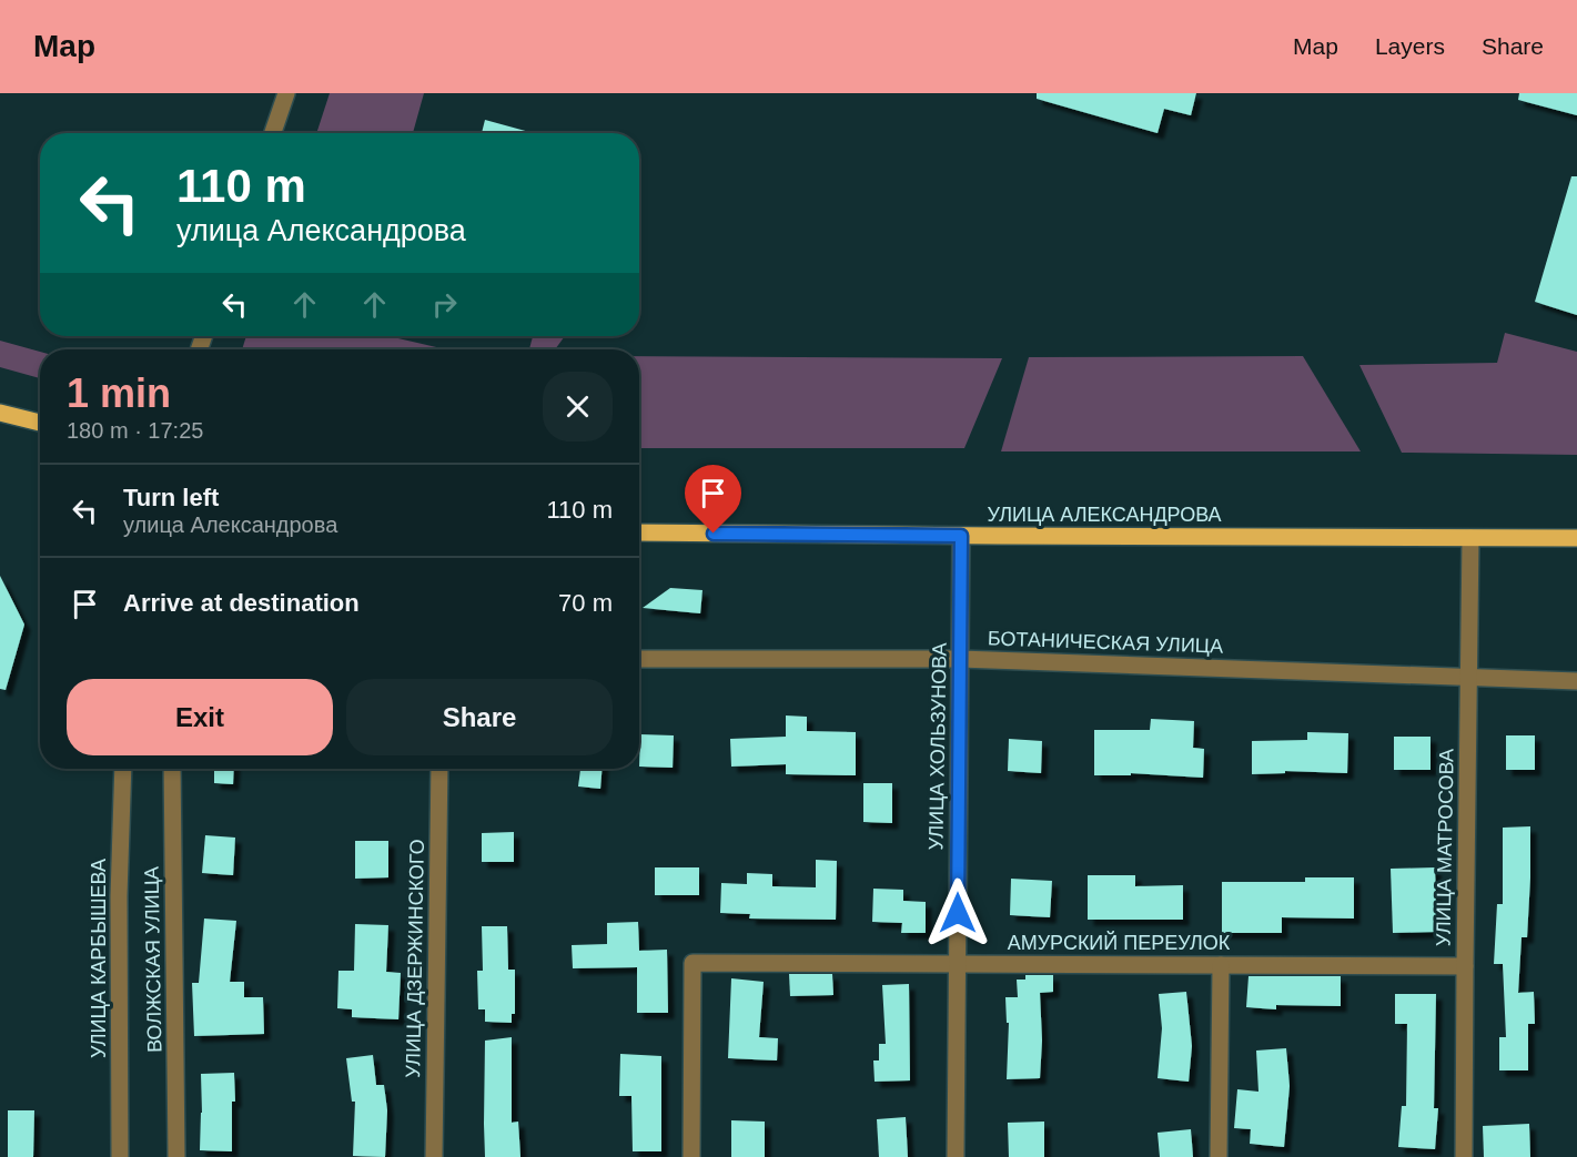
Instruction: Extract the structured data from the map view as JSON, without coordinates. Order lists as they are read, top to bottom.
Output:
{
  "streets": {
    "main road": ["УЛИЦА АЛЕКСАНДРОВА"],
    "street": [
      "БОТАНИЧЕСКАЯ УЛИЦА",
      "УЛИЦА ХОЛЬЗУНОВА",
      "УЛИЦА МАТРОСОВА",
      "АМУРСКИЙ ПЕРЕУЛОК",
      "УЛИЦА КАРБЫШЕВА",
      "УЛИЦА ДЗЕРЖИНСКОГО",
      "ВОЛЖСКАЯ УЛИЦА"
    ]
  },
  "crossings": [
    ["УЛИЦА АЛЕКСАНДРОВА", "УЛИЦА ХОЛЬЗУНОВА"],
    ["УЛИЦА АЛЕКСАНДРОВА", "УЛИЦА МАТРОСОВА"],
    ["БОТАНИЧЕСКАЯ УЛИЦА", "УЛИЦА ХОЛЬЗУНОВА"],
    ["БОТАНИЧЕСКАЯ УЛИЦА", "УЛИЦА МАТРОСОВА"],
    ["УЛИЦА ХОЛЬЗУНОВА", "АМУРСКИЙ ПЕРЕУЛОК"],
    ["УЛИЦА МАТРОСОВА", "АМУРСКИЙ ПЕРЕУЛОК"]
  ],
  "page": {
    "header": "Map",
    "nav": ["Map", "Layers", "Share"],
    "turn": ["110 m", "улица Александрова"],
    "heading": ["1 min", "180 m · 17:25"],
    "list": [
      {
        "name": "Turn left",
        "note": "улица Александрова",
        "value": "110 m"
      },
      {
        "name": "Arrive at destination",
        "value": "70 m"
      }
    ],
    "buttons": ["Exit", "Share"]
  }
}
